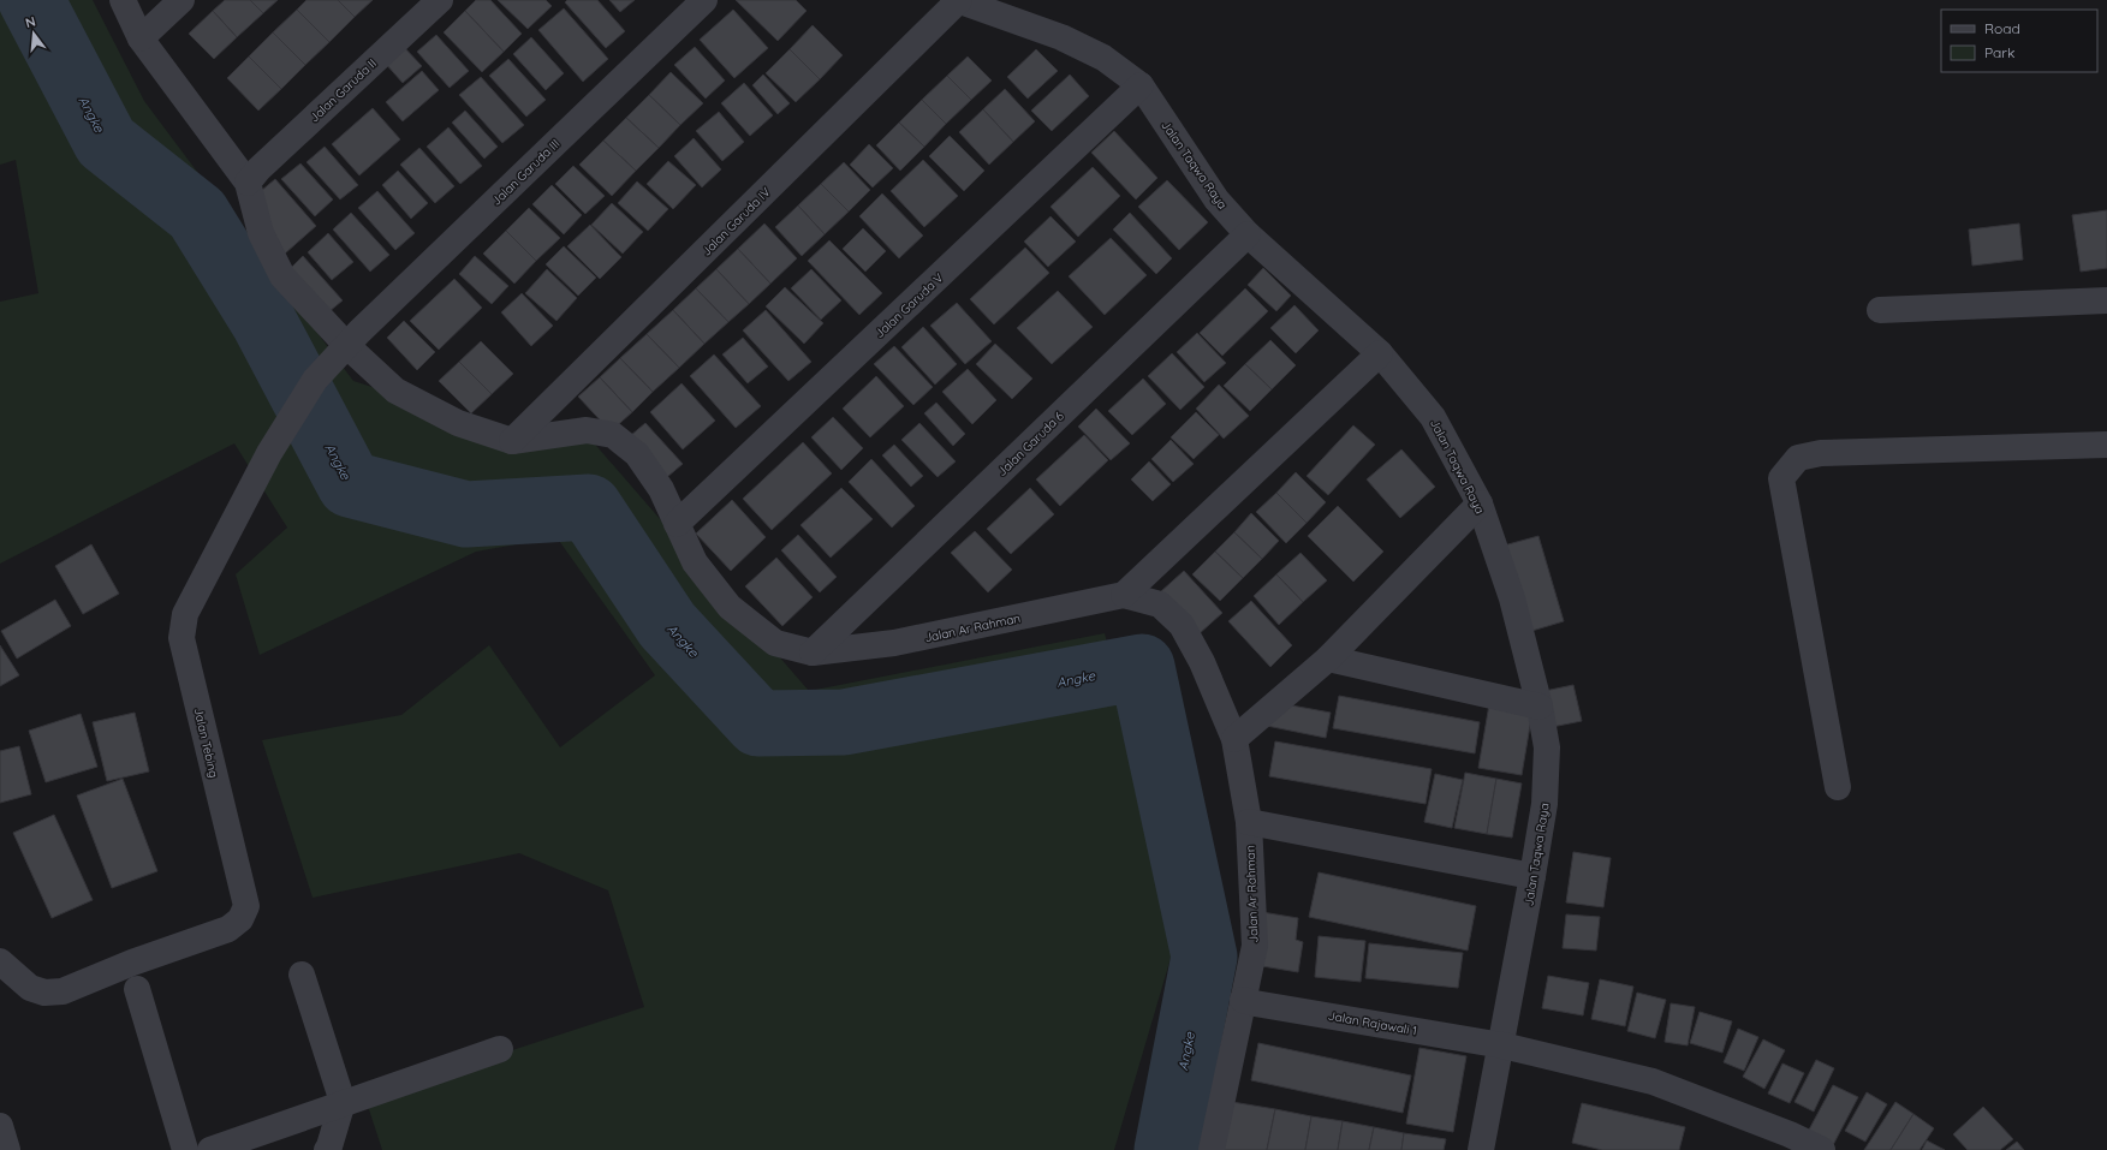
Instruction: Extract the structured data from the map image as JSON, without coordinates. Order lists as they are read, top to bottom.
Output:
{
  "streets": {
    "street": [
      "Jalan Garuda II",
      "Jalan Taqwa Raya",
      "Jalan Garuda III",
      "Jalan Garuda IV",
      "Jalan Garuda V",
      "Jalan Garuda 6",
      "Jalan Ar Rahman",
      "Jalan Tebing",
      "Jalan Rajawali 1"
    ]
  },
  "crossings": [
    ["Jalan Garuda II", "Jalan Ar Rahman"],
    ["Jalan Taqwa Raya", "Jalan Garuda IV"],
    ["Jalan Taqwa Raya", "Jalan Garuda V"],
    ["Jalan Taqwa Raya", "Jalan Garuda 6"],
    ["Jalan Taqwa Raya", "Jalan Rajawali 1"],
    ["Jalan Garuda III", "Jalan Ar Rahman"],
    ["Jalan Garuda III", "Jalan Tebing"],
    ["Jalan Garuda IV", "Jalan Ar Rahman"],
    ["Jalan Garuda V", "Jalan Ar Rahman"],
    ["Jalan Garuda 6", "Jalan Ar Rahman"],
    ["Jalan Ar Rahman", "Jalan Tebing"],
    ["Jalan Ar Rahman", "Jalan Rajawali 1"]
  ],
  "water": ["Angke"],
  "legend": ["Road", "Park"],
  "north": "top"
}
